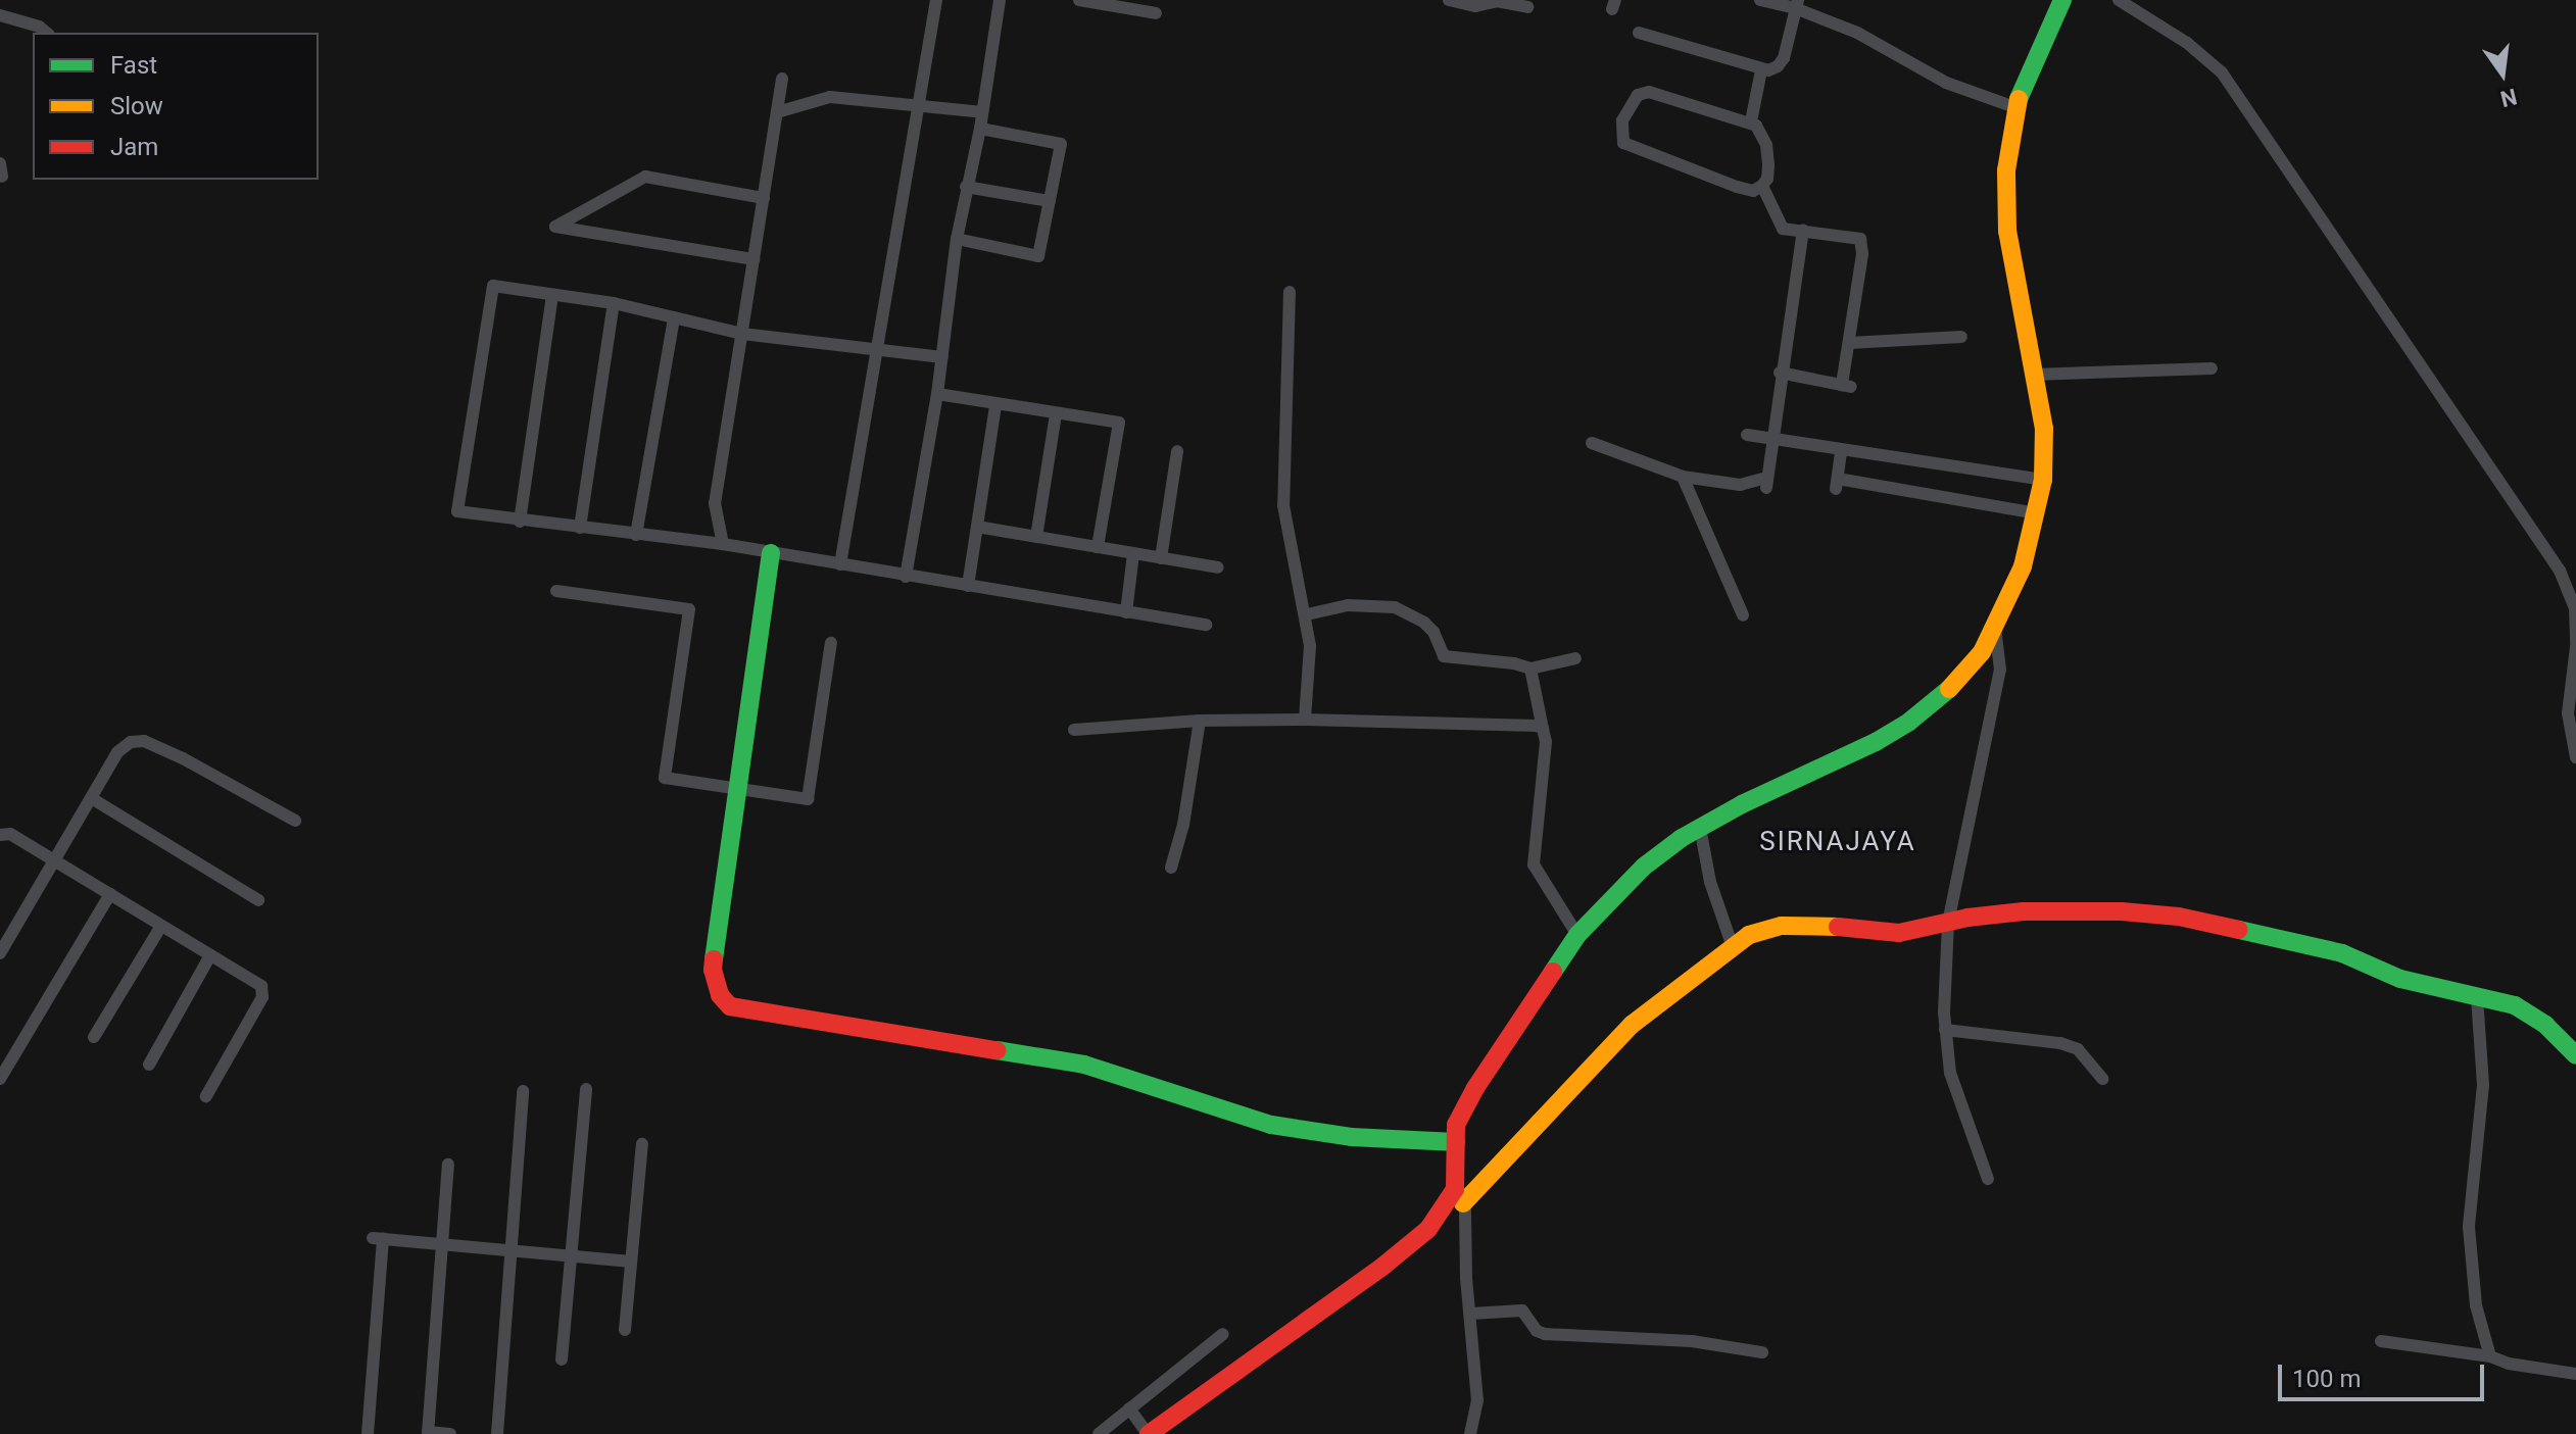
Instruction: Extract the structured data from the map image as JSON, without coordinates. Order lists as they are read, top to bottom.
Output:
{
  "districts": ["SIRNAJAYA"],
  "legend": ["Fast", "Slow", "Jam"],
  "scale_bar": "100 m",
  "north": "bottom"
}
